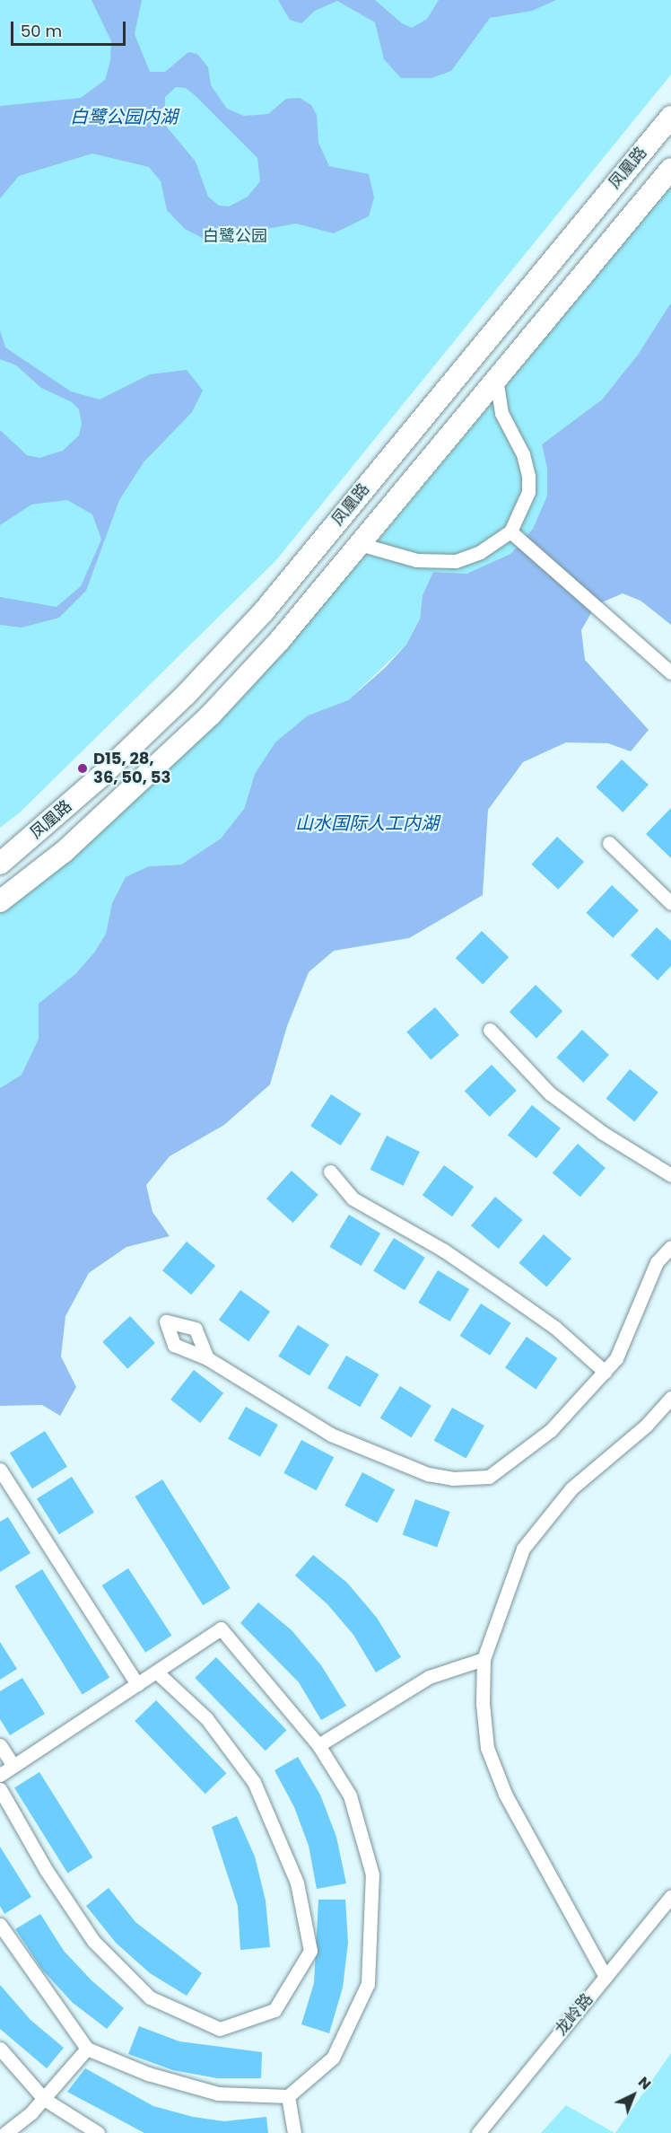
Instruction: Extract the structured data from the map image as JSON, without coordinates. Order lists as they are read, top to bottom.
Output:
{
  "streets": {
    "highway": ["凤凰路"],
    "street": ["龙岭路"]
  },
  "water": ["白鹭公园内湖", "山水国际人工内湖"],
  "parks": ["白鹭公园"],
  "places": ["D15, 28, 36, 50, 53"],
  "scale_bar": "50 m",
  "north": "top right"
}
